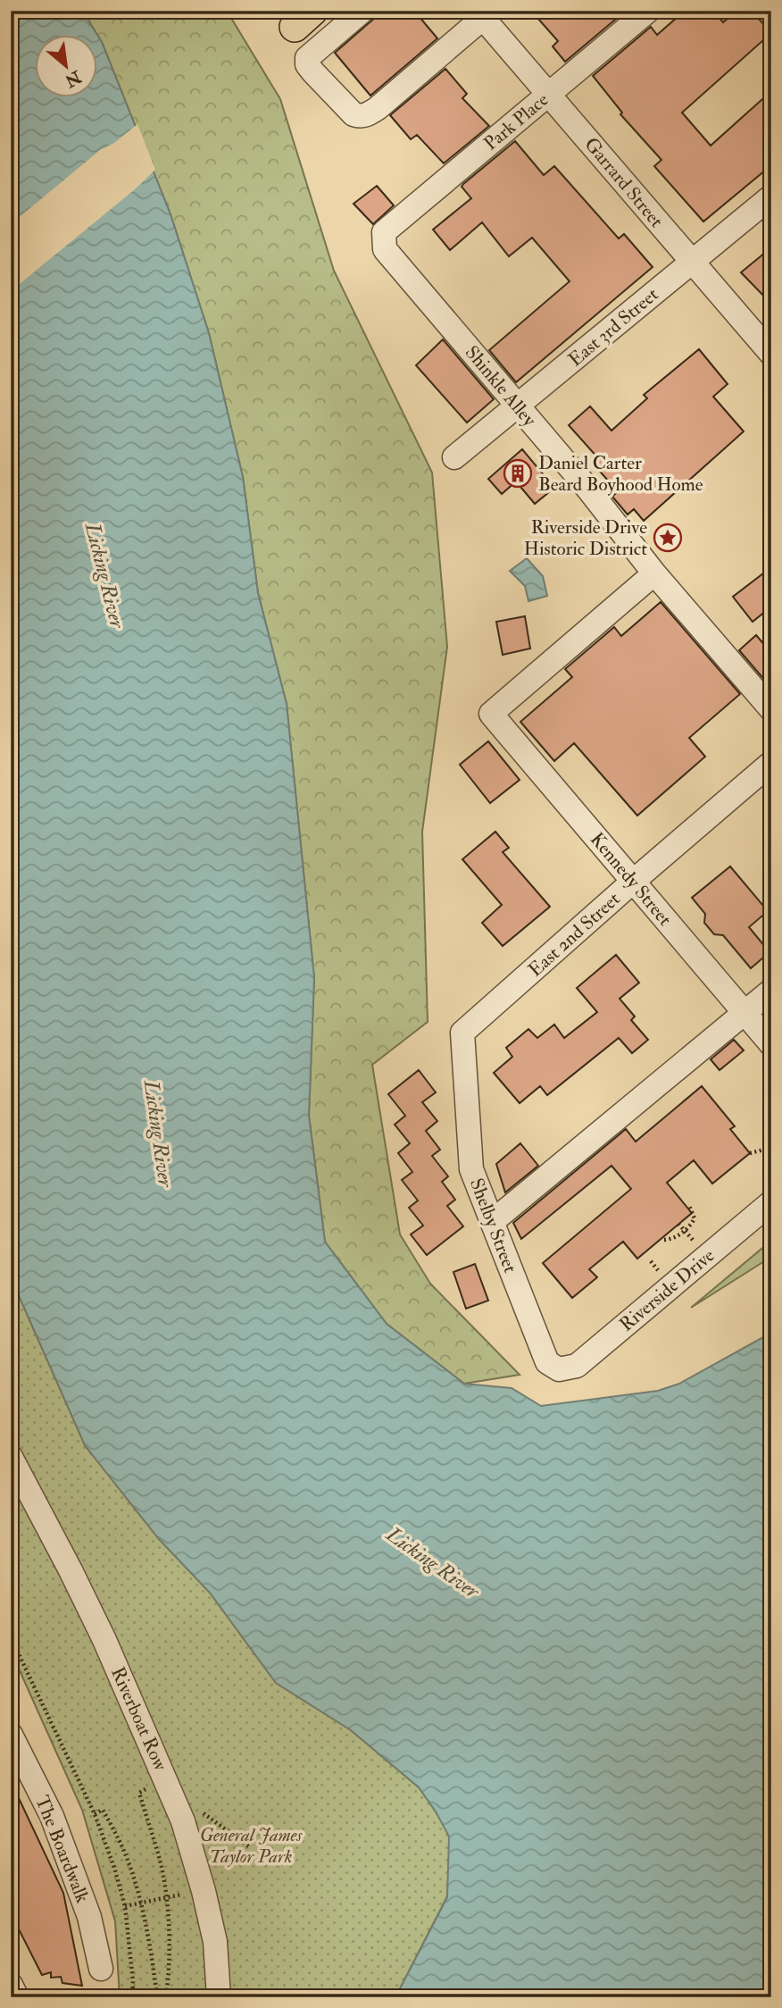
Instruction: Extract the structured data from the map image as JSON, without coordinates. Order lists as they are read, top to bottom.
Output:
{
  "streets": {
    "street": [
      "Park Place",
      "Garrard Street",
      "East 3rd Street",
      "Shinkle Alley",
      "Kennedy Street",
      "East 2nd Street",
      "Shelby Street",
      "Riverside Drive",
      "Riverboat Row",
      "The Boardwalk"
    ]
  },
  "crossings": [
    ["Park Place", "Garrard Street"],
    ["Park Place", "Shinkle Alley"],
    ["Garrard Street", "East 3rd Street"],
    ["East 3rd Street", "Shinkle Alley"],
    ["Shinkle Alley", "Kennedy Street"],
    ["Kennedy Street", "East 2nd Street"],
    ["East 2nd Street", "Shelby Street"],
    ["Shelby Street", "Riverside Drive"]
  ],
  "water": ["Licking River"],
  "parks": ["General James Taylor Park"],
  "places": {
    "building": ["Daniel Carter Beard Boyhood Home"],
    "place": ["Riverside Drive Historic District"]
  },
  "north": "bottom right"
}
